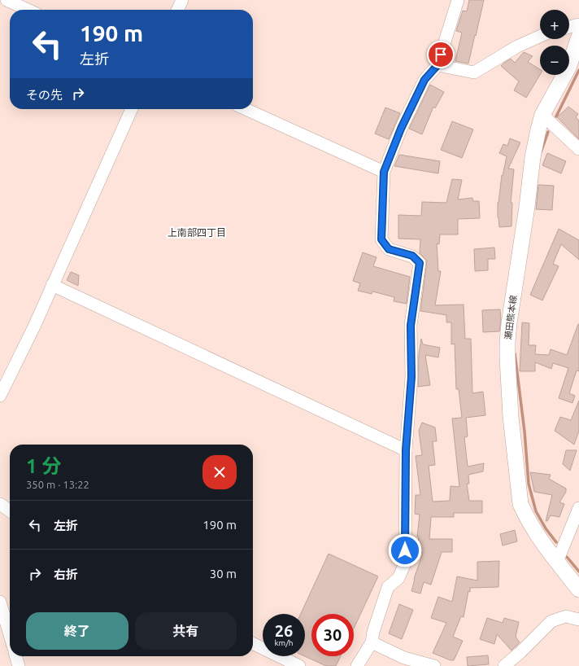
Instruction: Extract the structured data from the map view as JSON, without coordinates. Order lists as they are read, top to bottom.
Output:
{
  "streets": {
    "main road": ["瀬田熊本線"]
  },
  "districts": ["上南部四丁目"],
  "page": {
    "map_buttons": ["+", "−"],
    "turn": ["190 m", "左折"],
    "then": "その先",
    "heading": ["1 分", "350 m · 13:22"],
    "list": [
      {
        "name": "左折",
        "value": "190 m"
      },
      {
        "name": "右折",
        "value": "30 m"
      }
    ],
    "buttons": ["終了", "共有"],
    "speed": "26 km/h",
    "limit": "30"
  }
}
